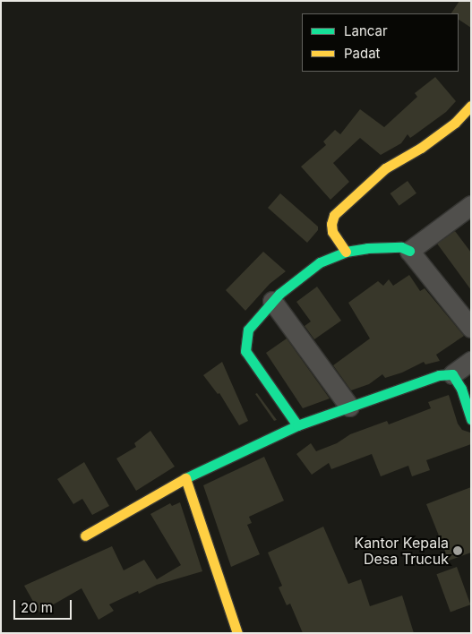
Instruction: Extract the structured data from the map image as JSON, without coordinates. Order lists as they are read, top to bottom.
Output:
{
  "places": ["Kantor Kepala Desa Trucuk"],
  "legend": ["Lancar", "Padat"],
  "scale_bar": "20 m"
}
